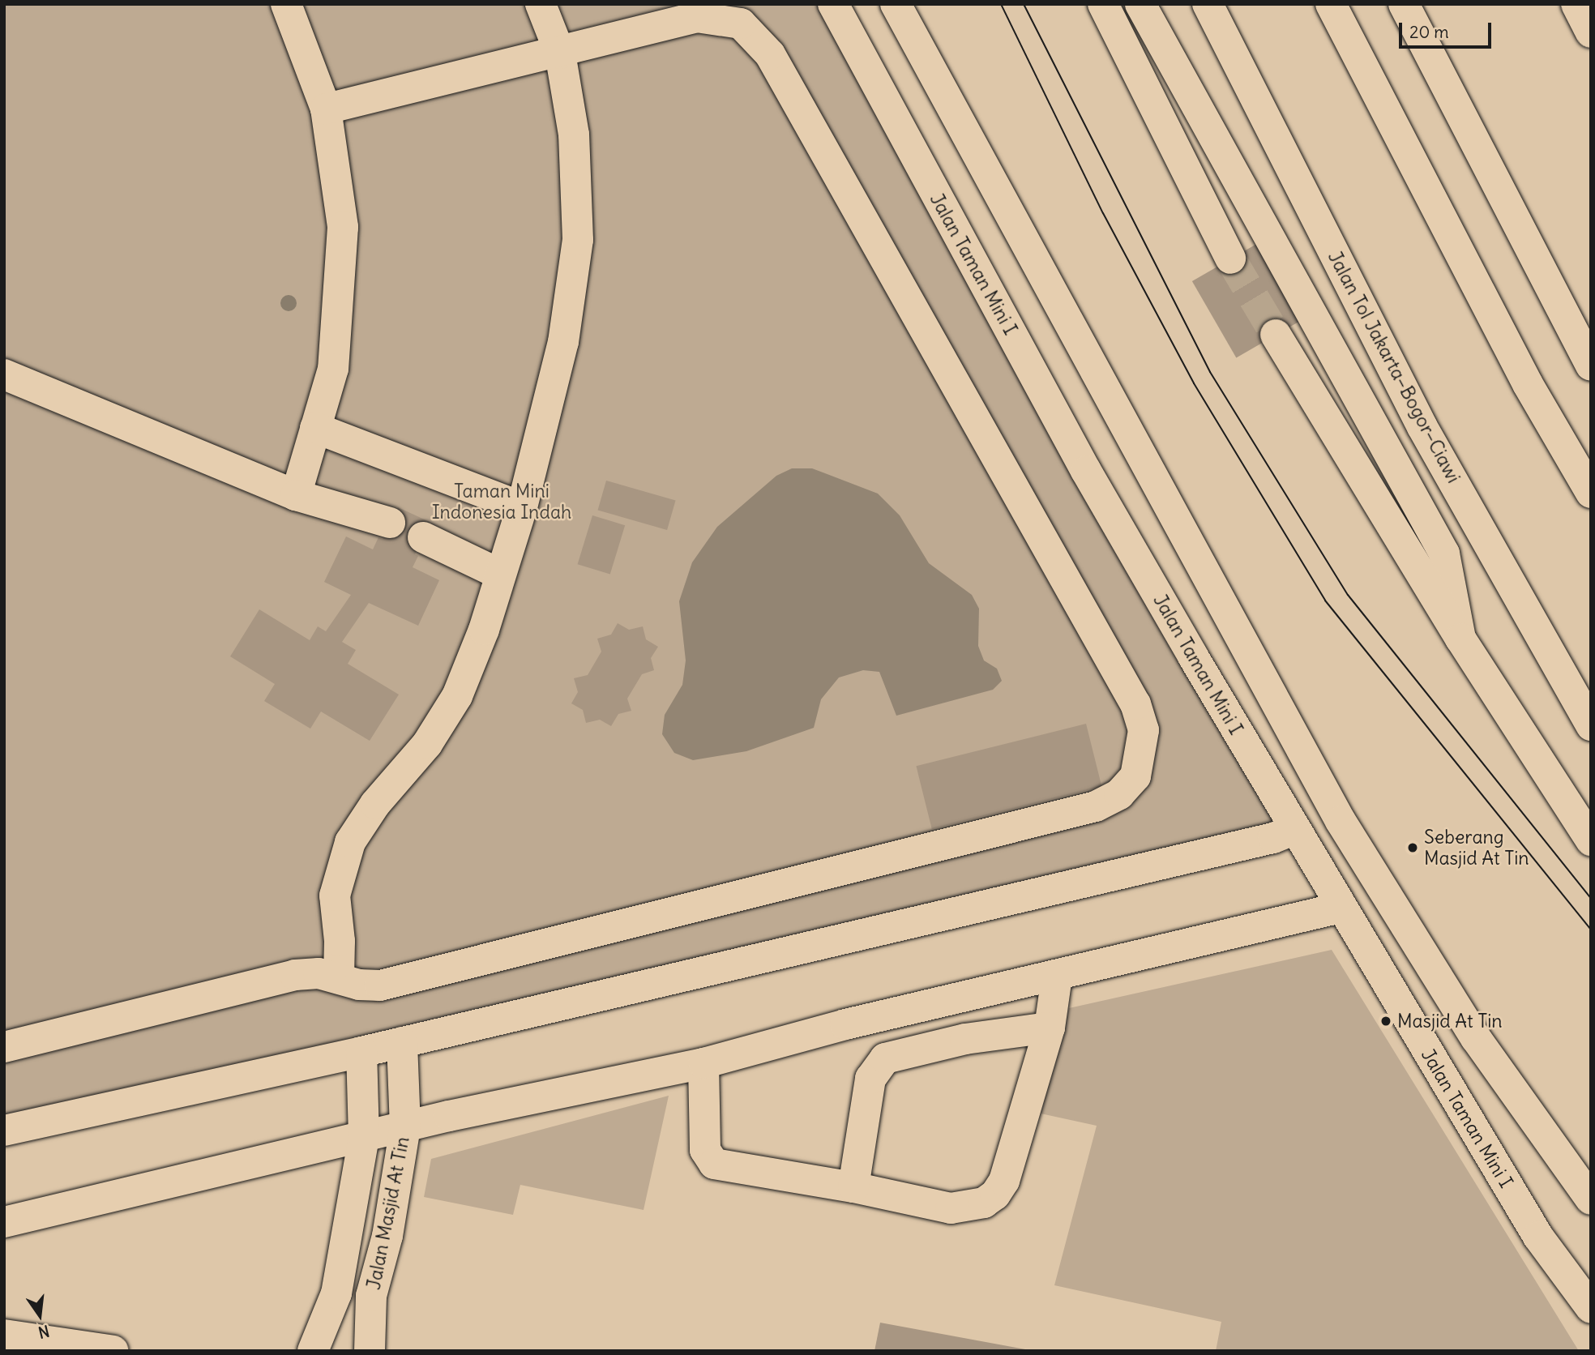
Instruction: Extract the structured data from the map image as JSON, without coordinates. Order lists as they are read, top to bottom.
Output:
{
  "streets": {
    "main road": ["Jalan Taman Mini I", "Jalan Tol Jakarta–Bogor–Ciawi", "Jalan Masjid At Tin"]
  },
  "parks": ["Taman Mini Indonesia Indah"],
  "places": ["Seberang Masjid At Tin", "Masjid At Tin"],
  "scale_bar": "20 m",
  "north": "bottom"
}
